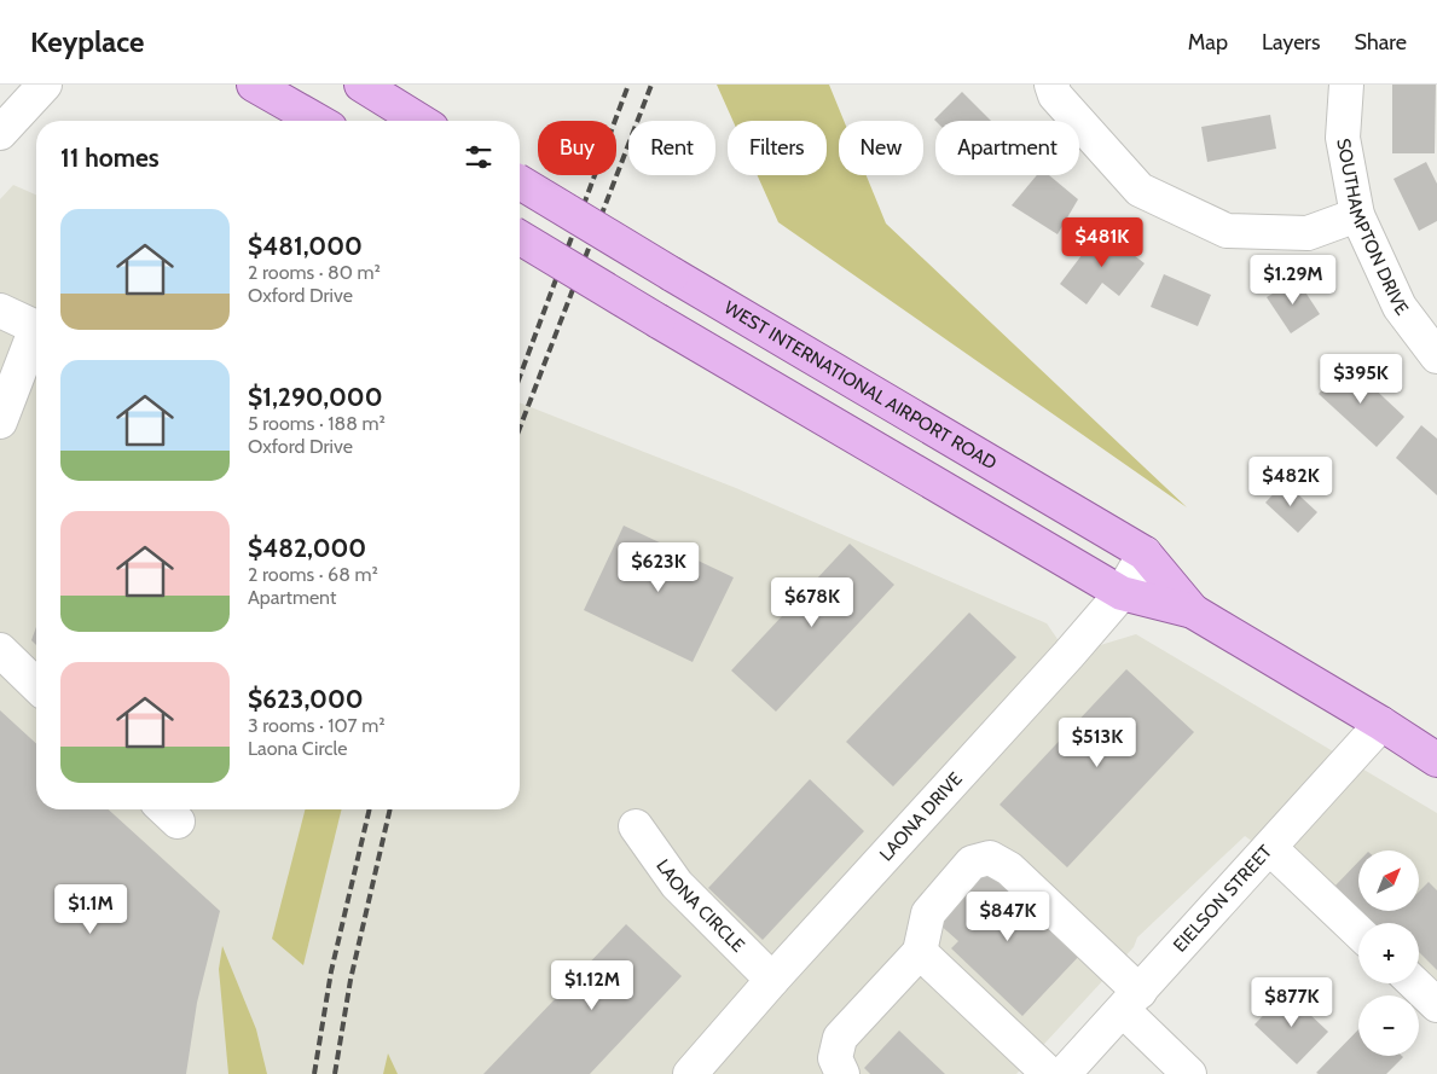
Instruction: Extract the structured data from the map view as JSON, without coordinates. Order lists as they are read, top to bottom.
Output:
{
  "streets": {
    "main road": ["WEST INTERNATIONAL AIRPORT ROAD"],
    "street": [
      "SOUTHAMPTON DRIVE",
      "LAONA DRIVE",
      "EIELSON STREET",
      "LAONA CIRCLE"
    ]
  },
  "crossings": [
    ["WEST INTERNATIONAL AIRPORT ROAD", "LAONA DRIVE"],
    ["WEST INTERNATIONAL AIRPORT ROAD", "EIELSON STREET"],
    ["LAONA DRIVE", "LAONA CIRCLE"]
  ],
  "north": "top right",
  "page": {
    "header": "Keyplace",
    "nav": ["Map", "Layers", "Share"],
    "chip": [
      "Buy",
      "Rent",
      "Filters",
      "New",
      "Apartment"
    ],
    "heading": "11 homes",
    "list": [
      {
        "name": "$481,000",
        "note": "2 rooms · 80 m² · Oxford Drive"
      },
      {
        "name": "$1,290,000",
        "note": "5 rooms · 188 m² · Oxford Drive"
      },
      {
        "name": "$482,000",
        "note": "2 rooms · 68 m² · Apartment"
      },
      {
        "name": "$623,000",
        "note": "3 rooms · 107 m² · Laona Circle"
      }
    ],
    "price": [
      "$481K",
      "$1.29M",
      "$395K",
      "$482K",
      "$623K",
      "$678K",
      "$513K",
      "$1.1M",
      "$847K",
      "$1.12M",
      "$877K"
    ],
    "map_buttons": ["+", "−"]
  }
}
